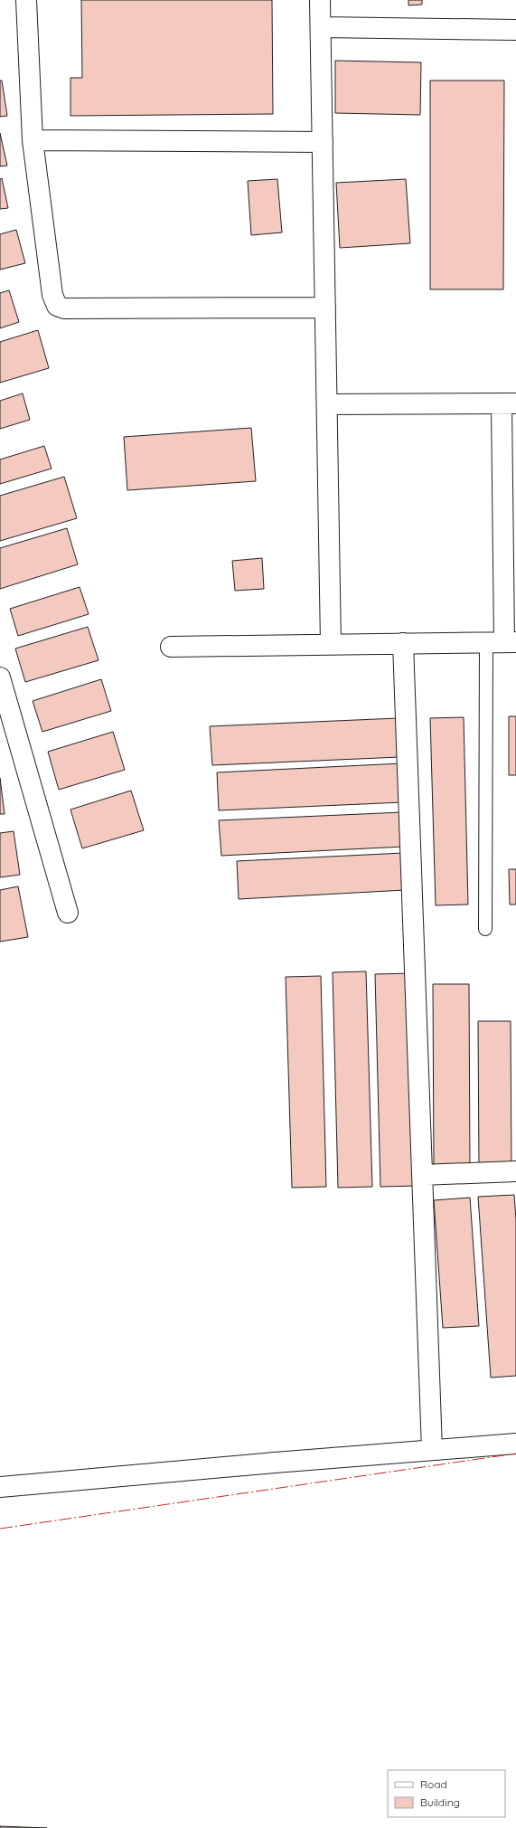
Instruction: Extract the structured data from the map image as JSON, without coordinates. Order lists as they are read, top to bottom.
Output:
{
  "legend": ["Road", "Building"]
}
